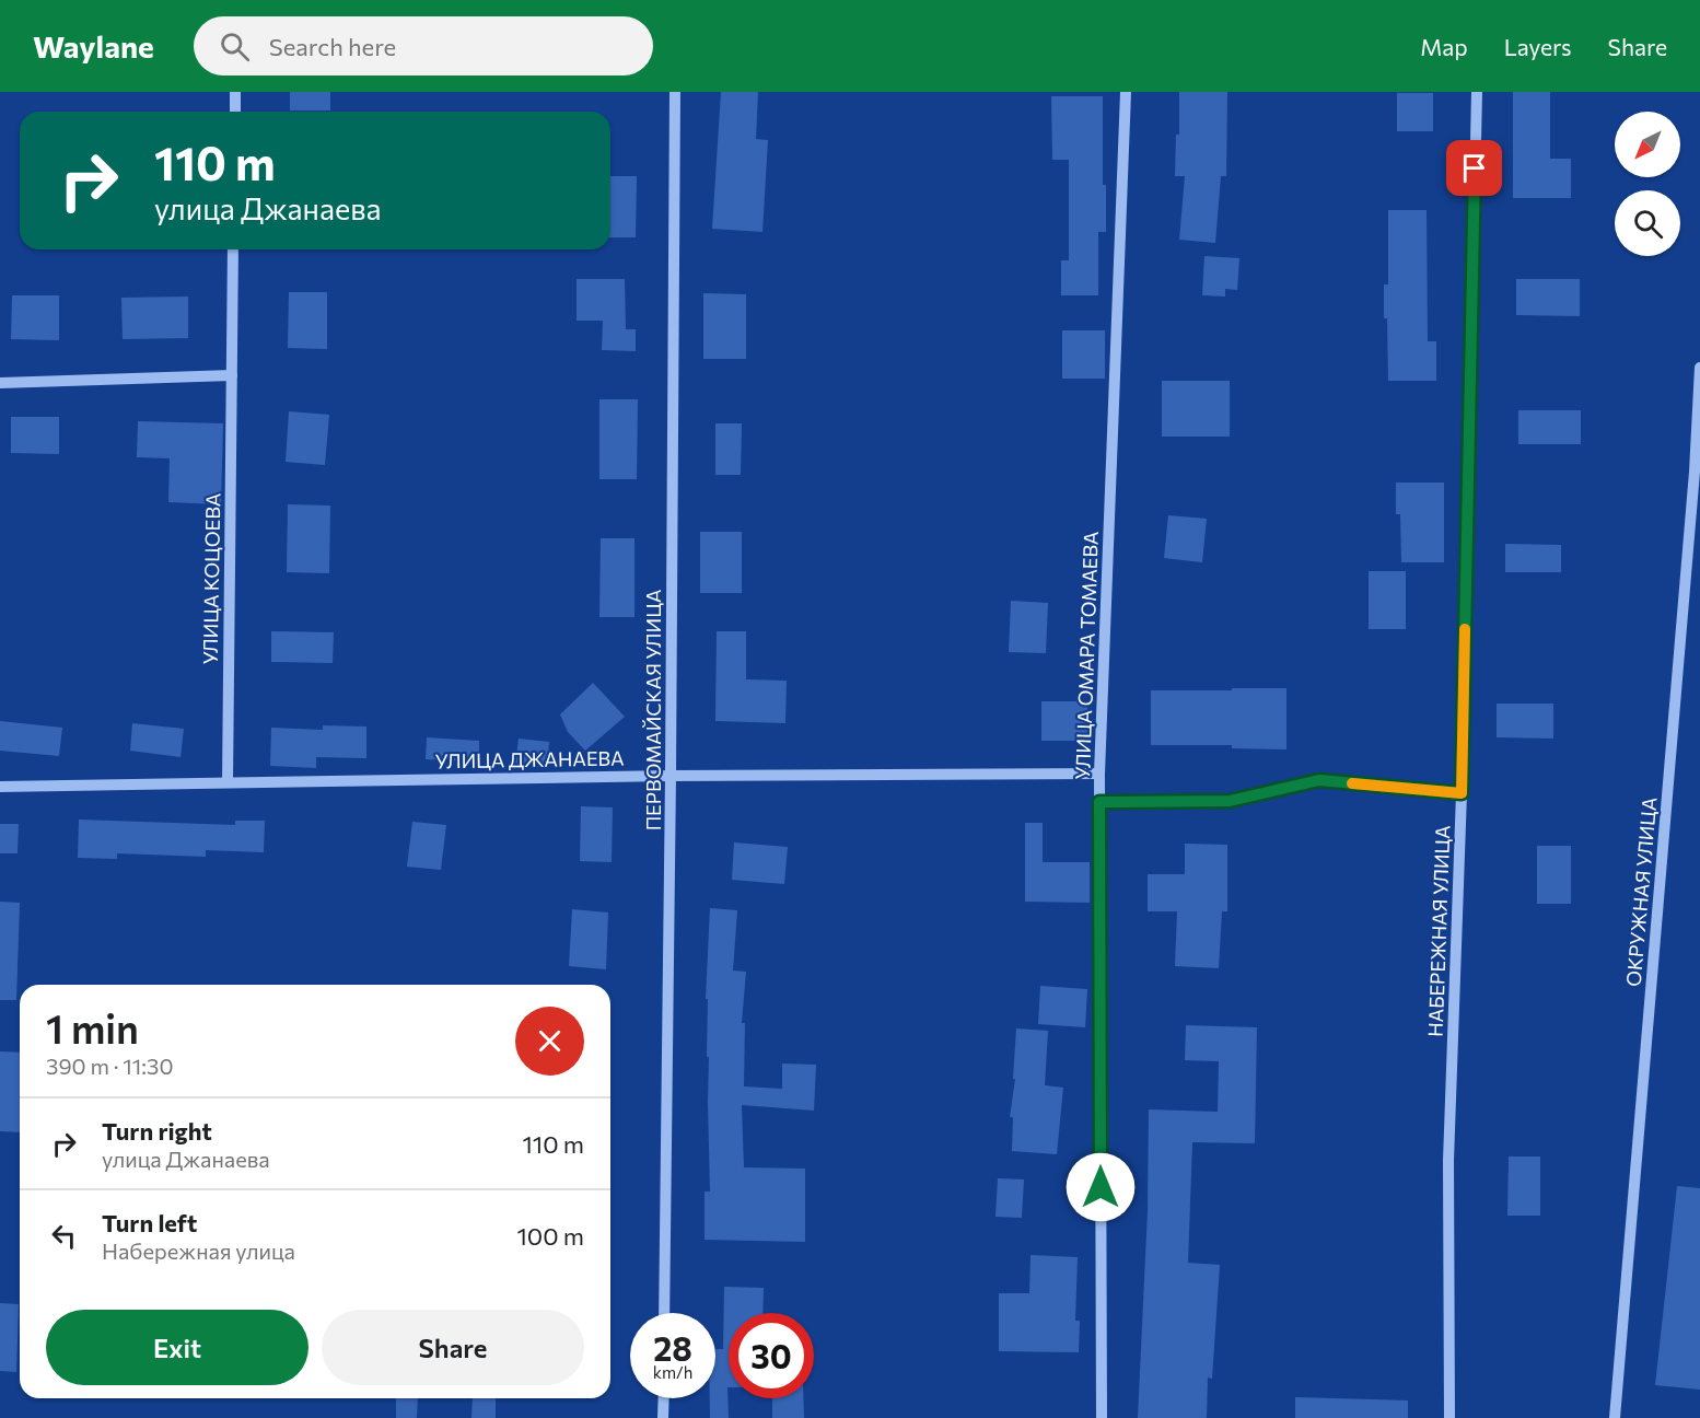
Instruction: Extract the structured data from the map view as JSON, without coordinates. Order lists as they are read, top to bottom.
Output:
{
  "streets": {
    "street": [
      "УЛИЦА КОЦОЕВА",
      "УЛИЦА ОМАРА ТОМАЕВА",
      "ПЕРВОМАЙСКАЯ УЛИЦА",
      "УЛИЦА ДЖАНАЕВА",
      "ОКРУЖНАЯ УЛИЦА",
      "НАБЕРЕЖНАЯ УЛИЦА"
    ]
  },
  "crossings": [
    ["УЛИЦА КОЦОЕВА", "УЛИЦА ДЖАНАЕВА"],
    ["УЛИЦА ОМАРА ТОМАЕВА", "УЛИЦА ДЖАНАЕВА"],
    ["ПЕРВОМАЙСКАЯ УЛИЦА", "УЛИЦА ДЖАНАЕВА"]
  ],
  "north": "bottom left",
  "page": {
    "header": "Waylane",
    "search": "Search here",
    "nav": ["Map", "Layers", "Share"],
    "turn": ["110 m", "улица Джанаева"],
    "heading": ["1 min", "390 m · 11:30"],
    "list": [
      {
        "name": "Turn right",
        "note": "улица Джанаева",
        "value": "110 m"
      },
      {
        "name": "Turn left",
        "note": "Набережная улица",
        "value": "100 m"
      }
    ],
    "buttons": ["Exit", "Share"],
    "speed": "28 km/h",
    "limit": "30"
  }
}
